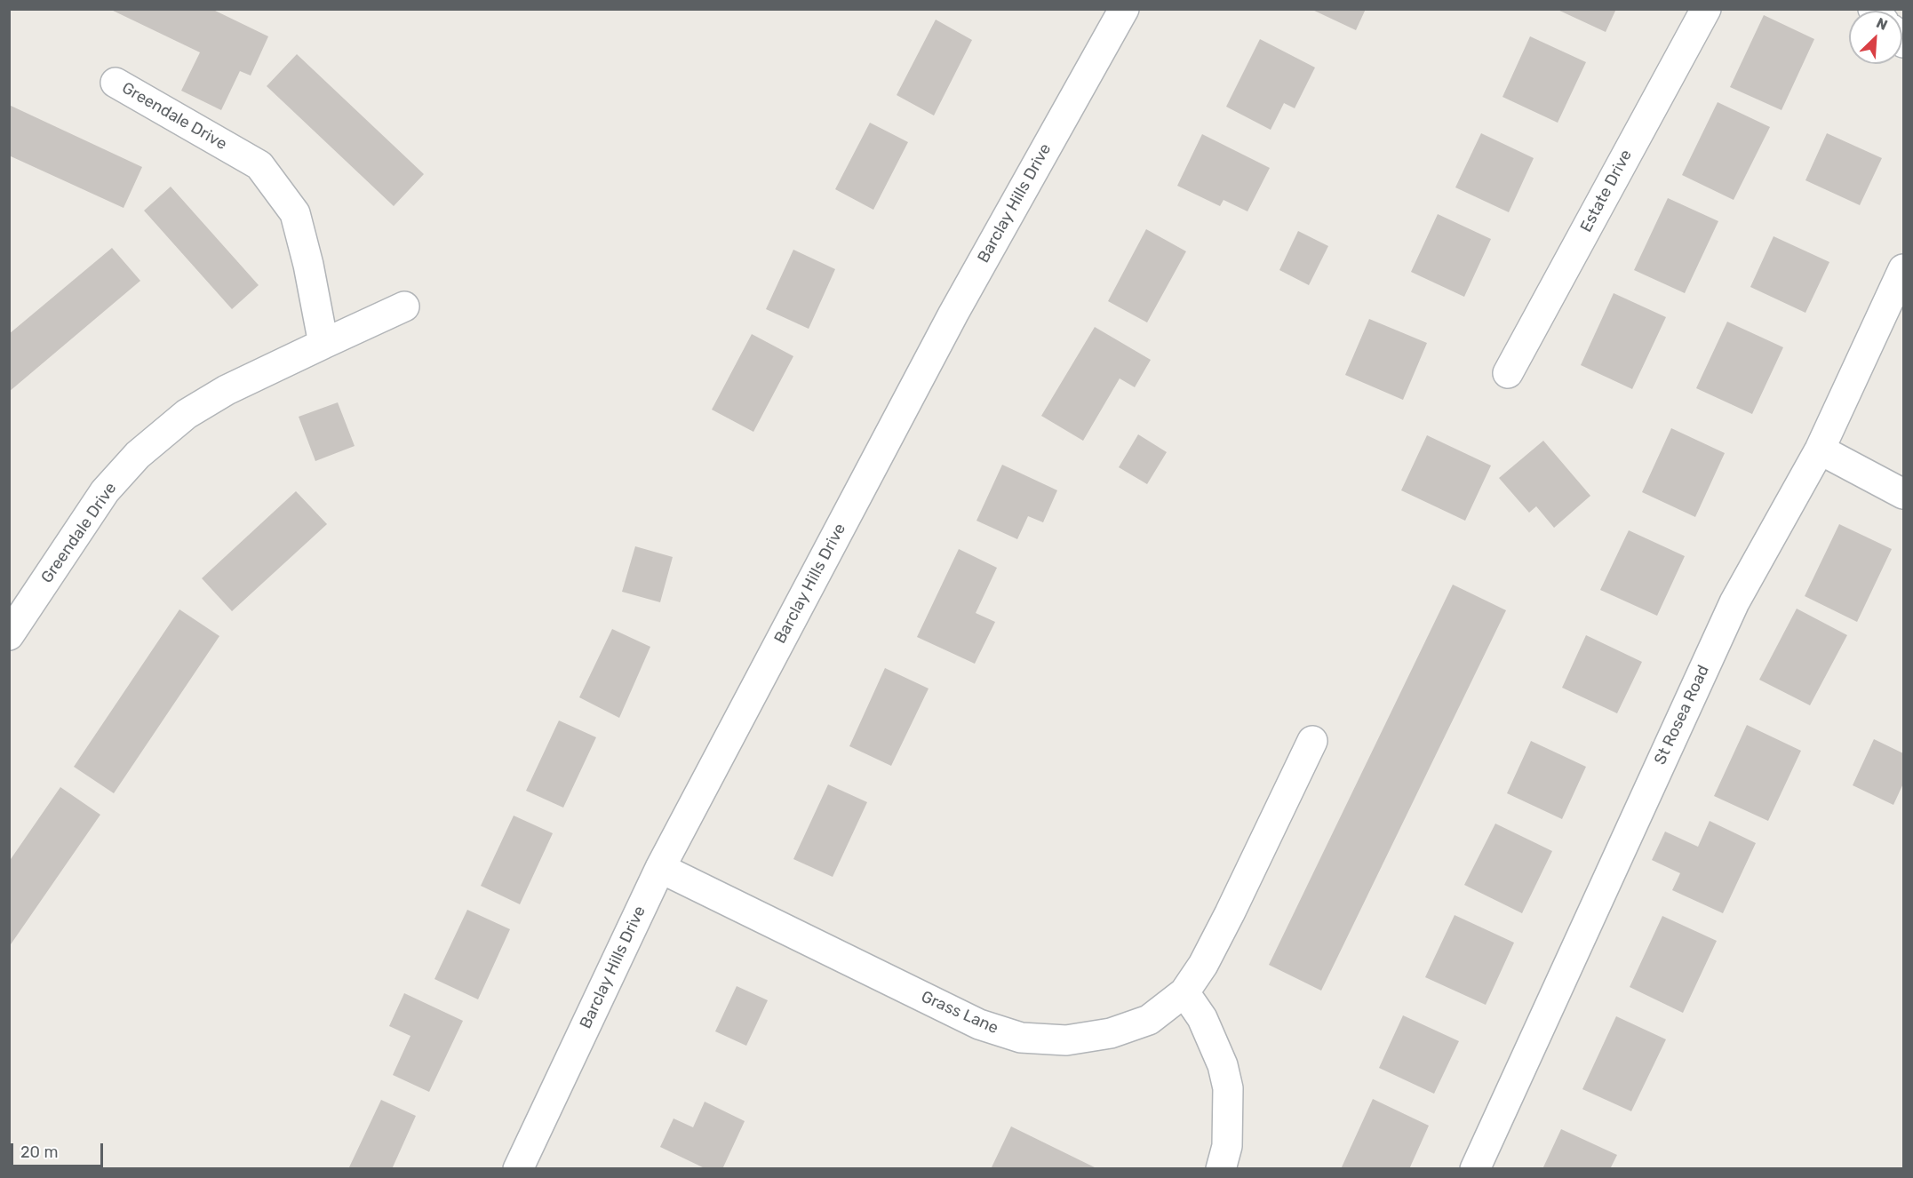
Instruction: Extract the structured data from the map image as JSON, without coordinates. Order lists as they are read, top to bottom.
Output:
{
  "streets": {
    "street": [
      "Greendale Drive",
      "Estate Drive",
      "Barclay Hills Drive",
      "St Rosea Road",
      "Grass Lane"
    ]
  },
  "crossings": [
    ["Barclay Hills Drive", "Grass Lane"]
  ],
  "scale_bar": "20 m",
  "north": "top right"
}
